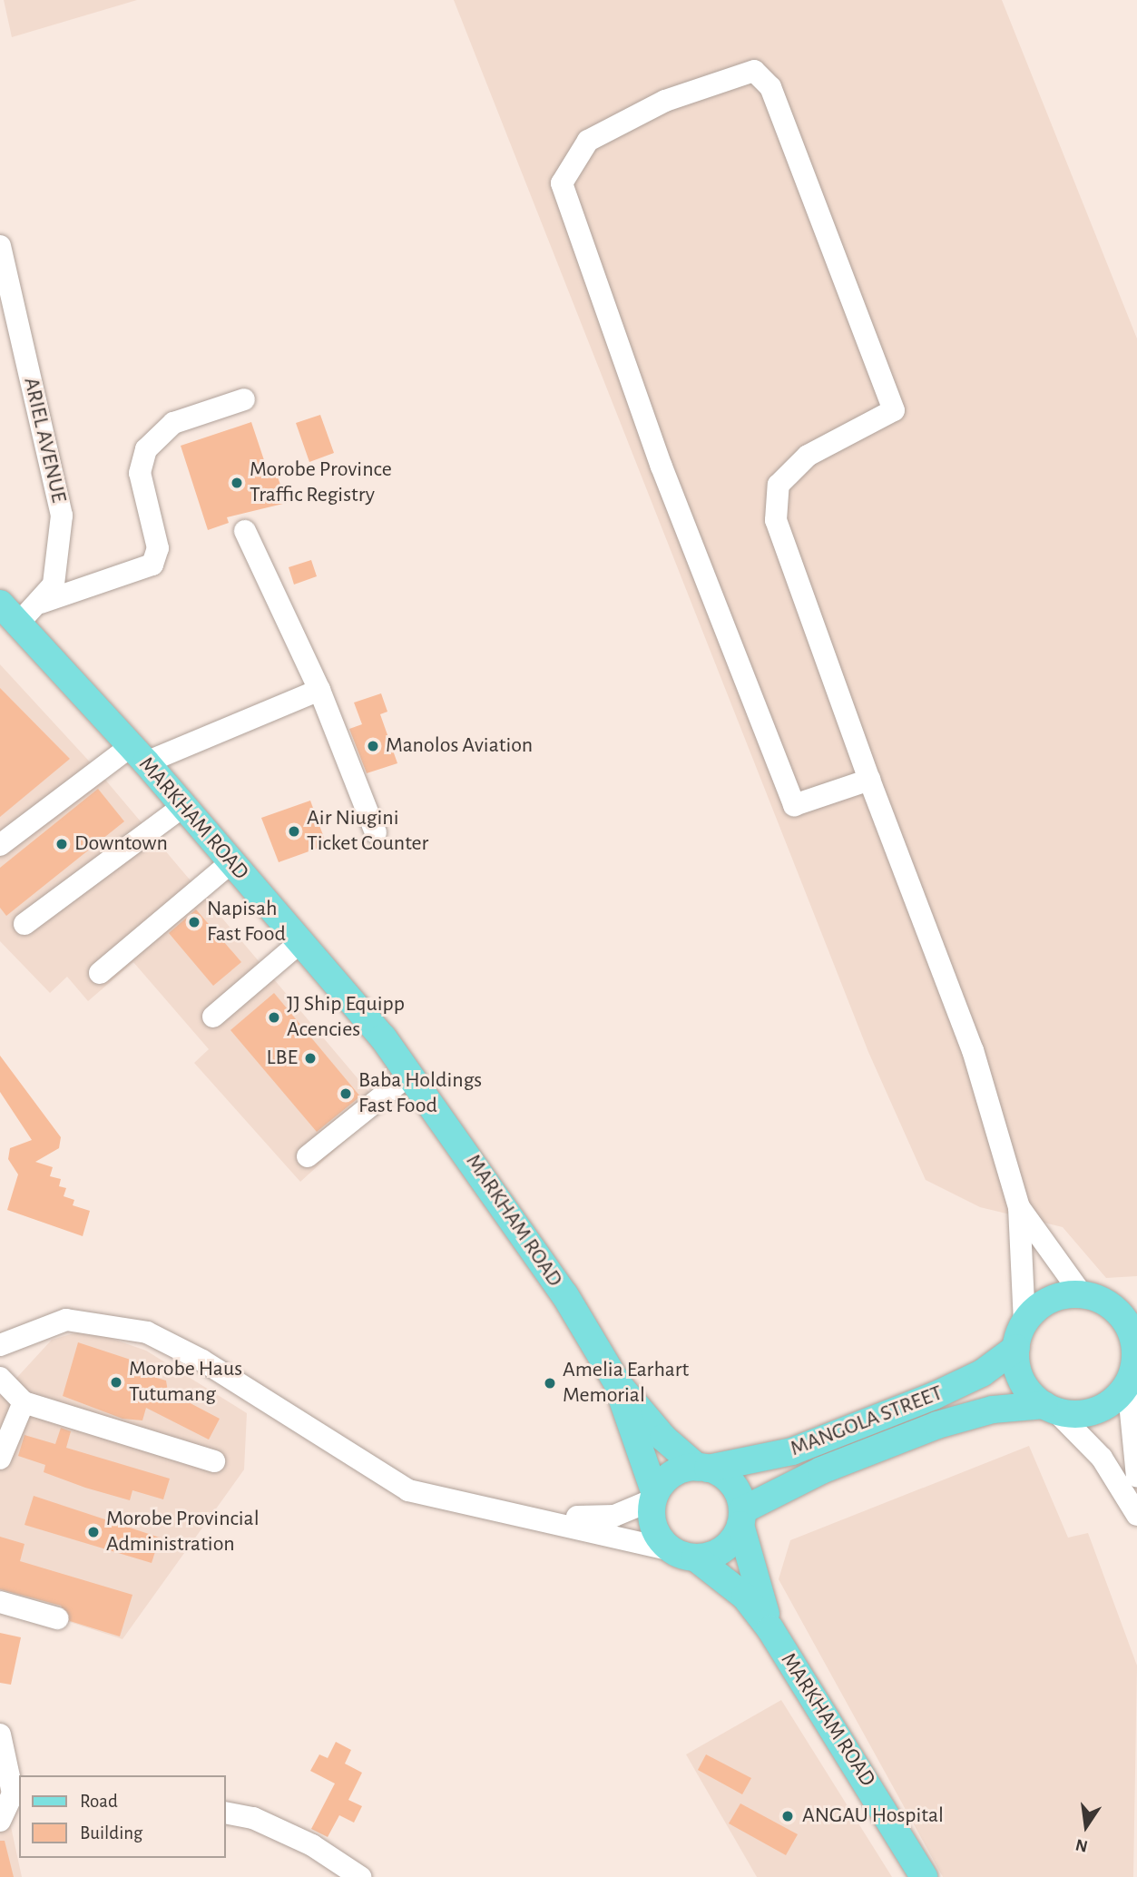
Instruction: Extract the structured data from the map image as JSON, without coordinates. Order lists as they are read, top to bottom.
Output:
{
  "streets": {
    "main road": ["MARKHAM ROAD", "MANGOLA STREET"],
    "street": ["ARIEL AVENUE"]
  },
  "crossings": [
    ["ARIEL AVENUE", "MARKHAM ROAD"],
    ["MARKHAM ROAD", "MANGOLA STREET"]
  ],
  "places": [
    "Morobe Province Traffic Registry",
    "Manolos Aviation",
    "Air Niugini Ticket Counter",
    "Downtown",
    "Napisah Fast Food",
    "JJ Ship Equipp Acencies",
    "LBE",
    "Baba Holdings Fast Food",
    "Morobe Haus Tutumang",
    "Amelia Earhart Memorial",
    "Morobe Provincial Administration",
    "ANGAU Hospital"
  ],
  "legend": ["Road", "Building"],
  "north": "bottom"
}
